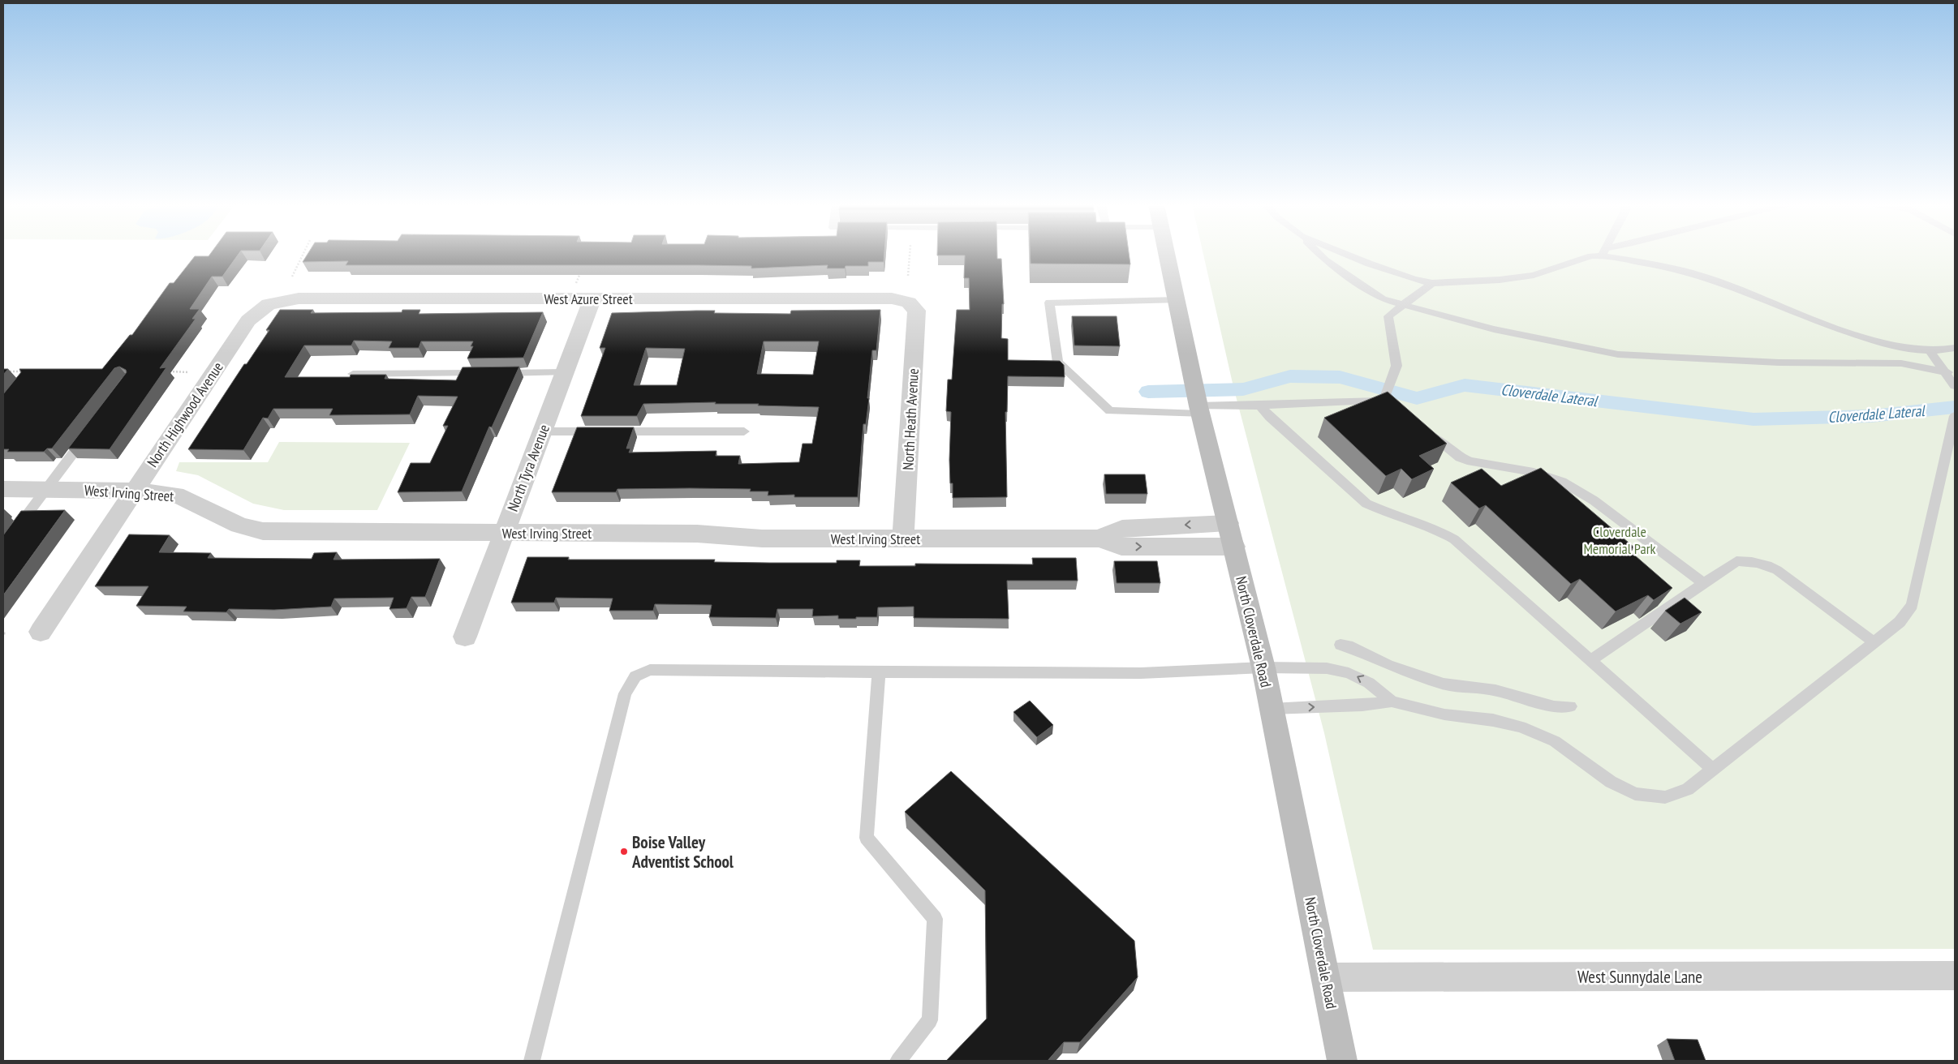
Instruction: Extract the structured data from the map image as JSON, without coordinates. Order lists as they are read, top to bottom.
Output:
{
  "streets": {
    "main road": ["North Cloverdale Road"],
    "street": [
      "West Azure Street",
      "North Highwood Avenue",
      "North Heath Avenue",
      "North Tyra Avenue",
      "West Irving Street",
      "West Sunnydale Lane"
    ]
  },
  "crossings": [
    ["West Azure Street", "North Highwood Avenue"],
    ["West Azure Street", "North Heath Avenue"],
    ["West Azure Street", "North Tyra Avenue"],
    ["North Highwood Avenue", "West Irving Street"],
    ["North Heath Avenue", "West Irving Street"],
    ["North Tyra Avenue", "West Irving Street"],
    ["West Irving Street", "North Cloverdale Road"],
    ["North Cloverdale Road", "West Sunnydale Lane"]
  ],
  "water": ["Cloverdale Lateral"],
  "parks": ["Cloverdale Memorial Park"],
  "places": ["Boise Valley Adventist School"]
}
